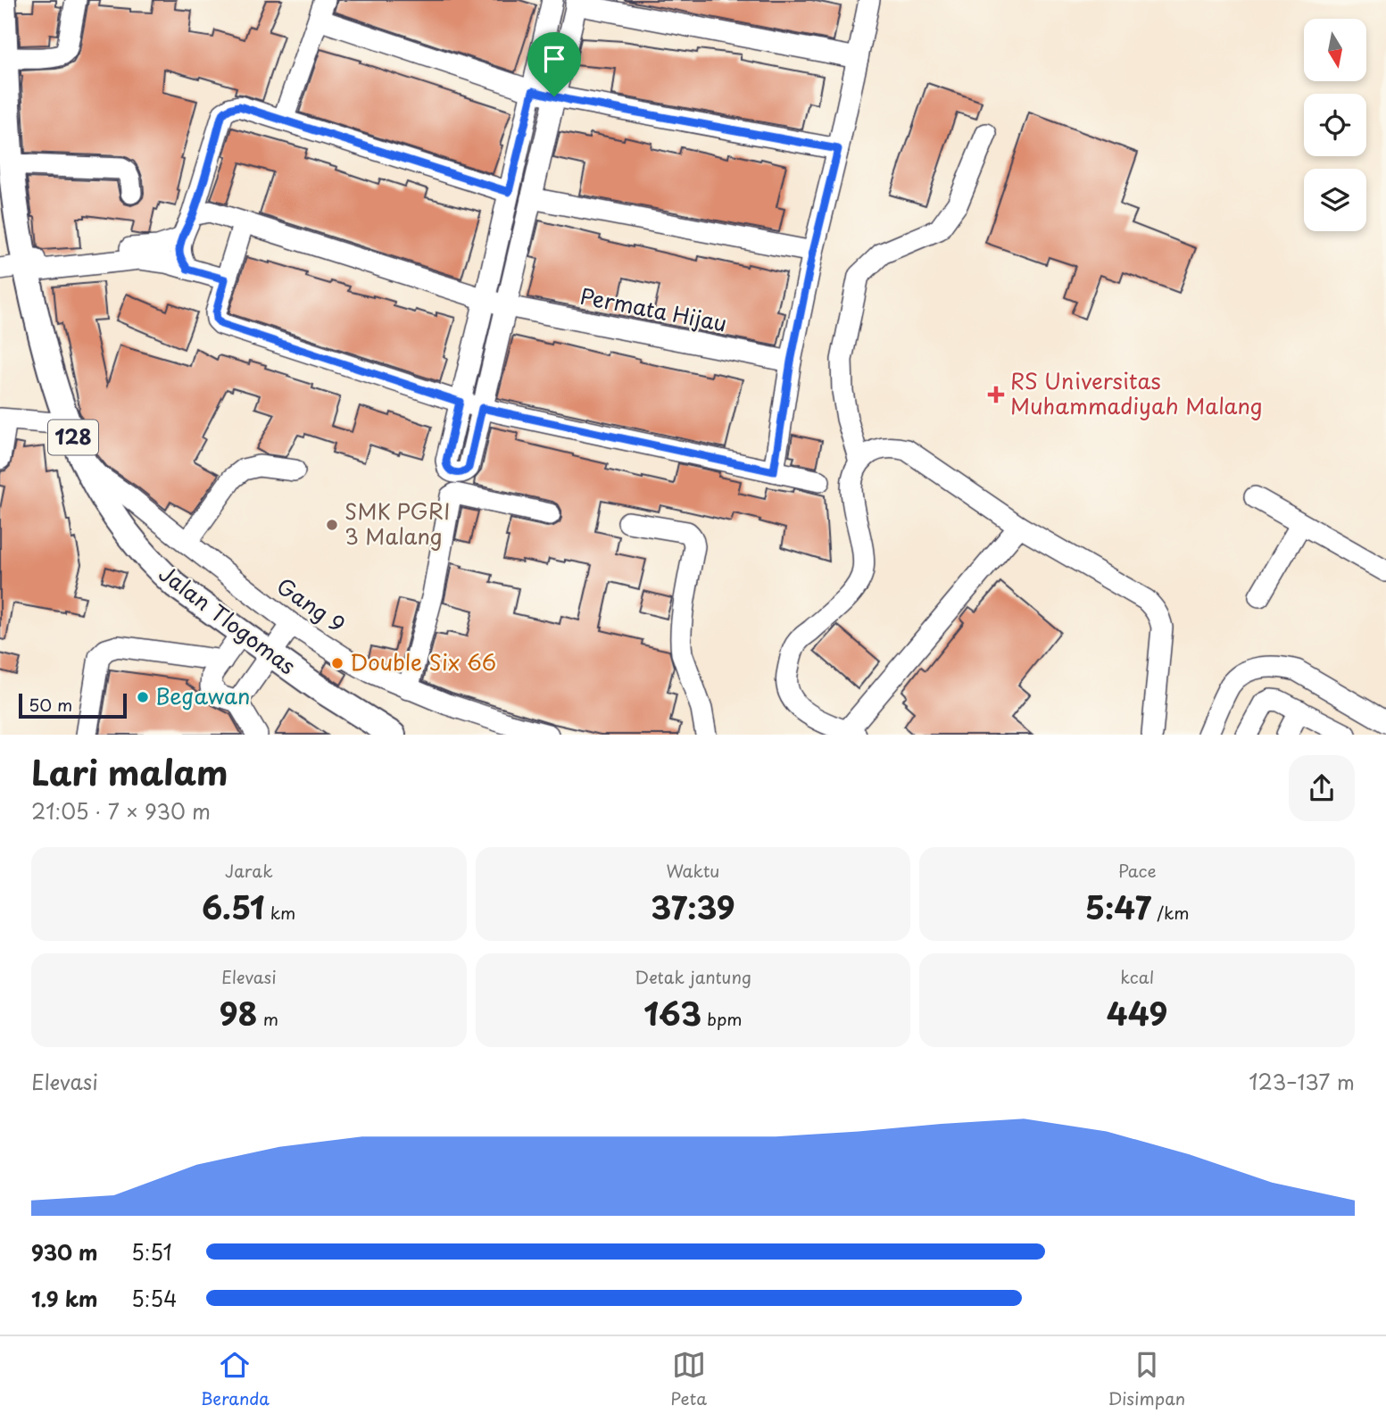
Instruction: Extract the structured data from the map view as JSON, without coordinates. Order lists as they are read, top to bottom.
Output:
{
  "streets": {
    "main road": ["128", "Jalan Tlogomas"],
    "street": ["Permata Hijau", "Gang 9"]
  },
  "crossings": [
    ["Gang 9", "Jalan Tlogomas"]
  ],
  "places": {
    "health": ["RS Universitas Muhammadiyah Malang"],
    "other": ["SMK PGRI 3 Malang", "Double Six 66", "Begawan"]
  },
  "scale_bar": "50 m",
  "north": "bottom",
  "page": {
    "scale": "50 m",
    "heading": ["Lari malam", "21:05 · 7 × 930 m"],
    "stats": [
      ["Jarak", "6.51 km"],
      ["Waktu", "37:39"],
      ["Pace", "5:47 /km"],
      ["Elevasi", "98 m"],
      ["Detak jantung", "163 bpm"],
      ["kcal", "449"]
    ],
    "chart": ["Elevasi", "123–137 m"],
    "list": [
      {
        "name": "930 m",
        "note": "5:51"
      },
      {
        "name": "1.9 km",
        "note": "5:54"
      }
    ],
    "tabs": ["Beranda", "Peta", "Disimpan"]
  }
}
